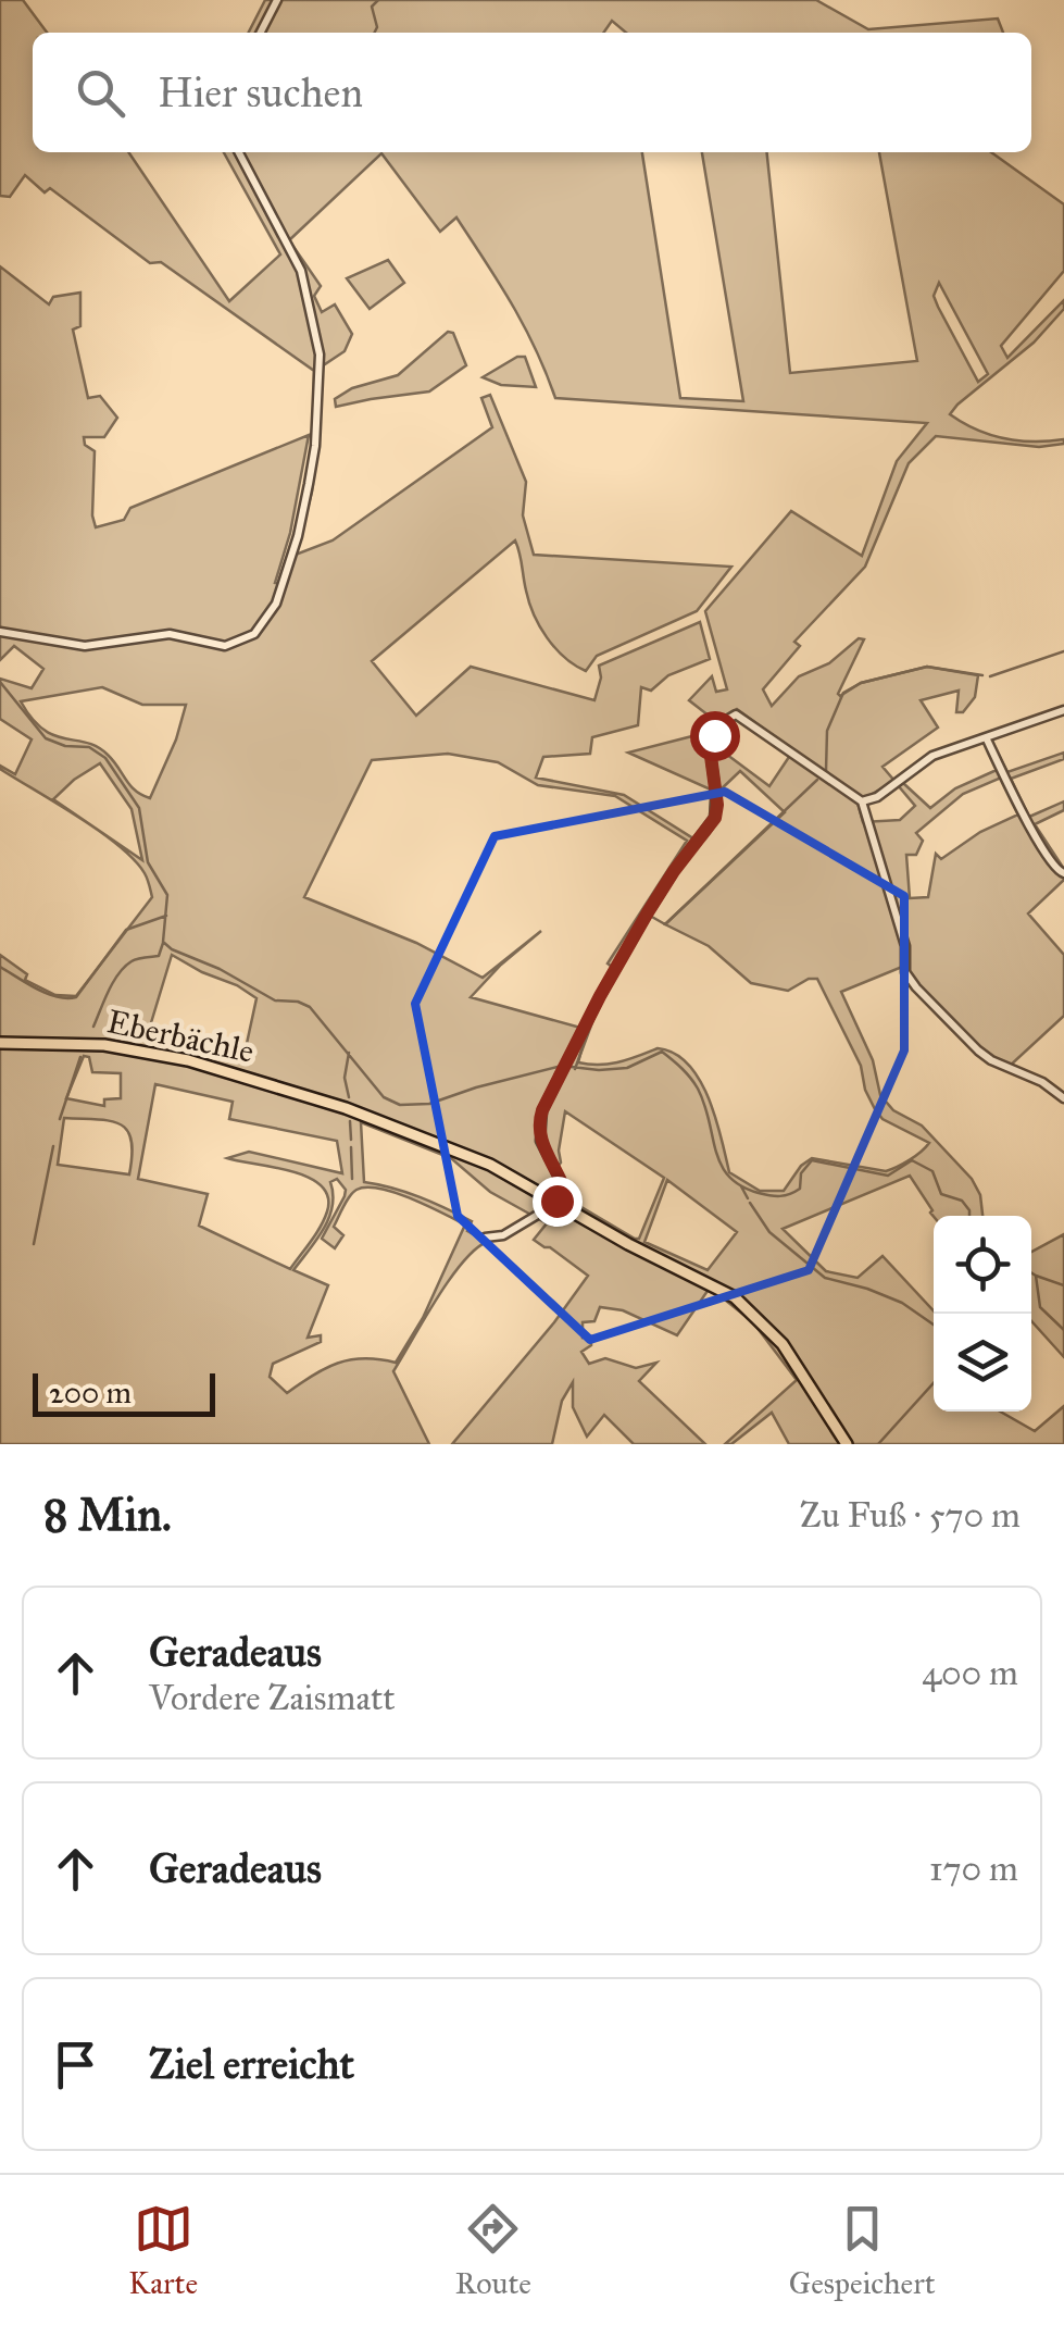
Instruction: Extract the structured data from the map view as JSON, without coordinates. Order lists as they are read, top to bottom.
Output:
{
  "streets": {
    "main road": ["Eberbächle"]
  },
  "scale_bar": "200 m",
  "page": {
    "search": "Hier suchen",
    "scale": "200 m",
    "heading": ["8 Min.", "Zu Fuß · 570 m"],
    "list": [
      ["Geradeaus", "Vordere Zaismatt", "400 m"],
      ["Geradeaus", "170 m"],
      "Ziel erreicht"
    ],
    "nav": ["Karte", "Route", "Gespeichert"]
  }
}
